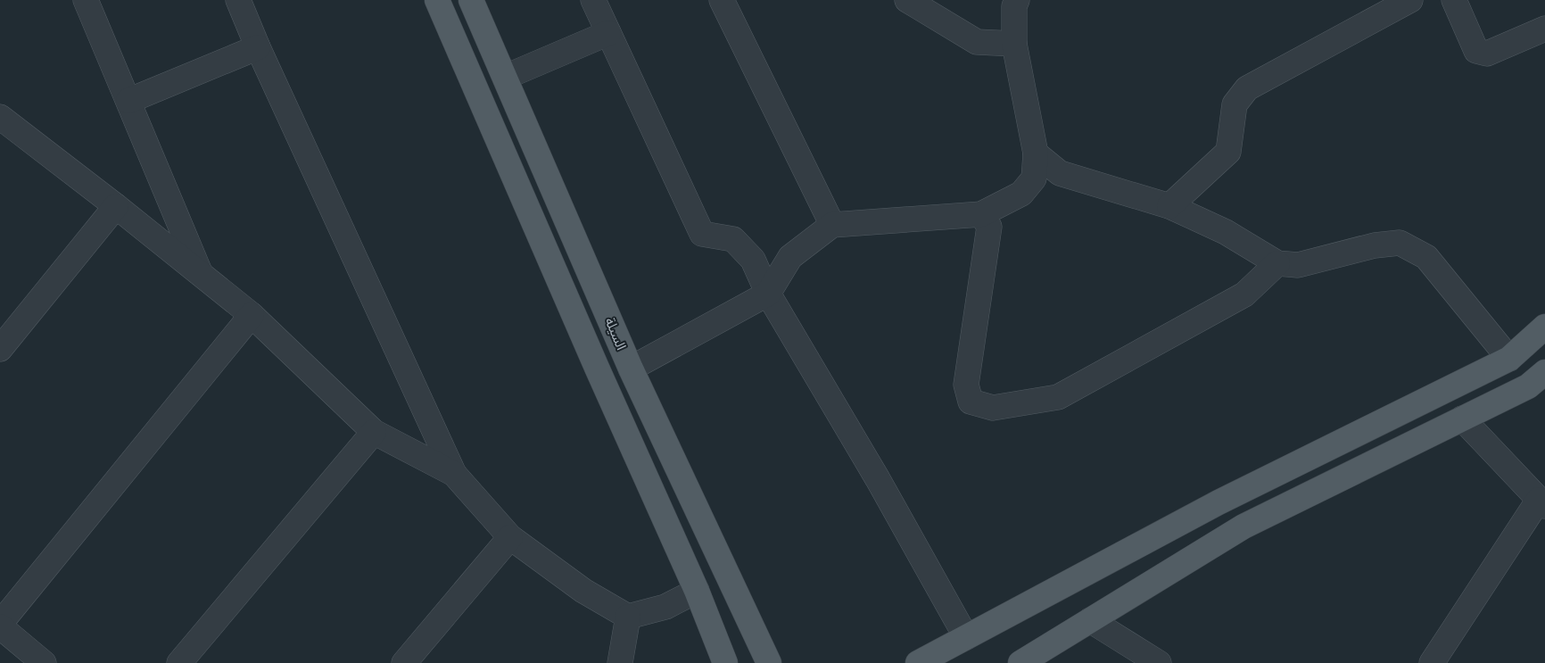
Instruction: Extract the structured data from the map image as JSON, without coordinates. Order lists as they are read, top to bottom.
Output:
{
  "streets": {
    "main road": ["السيلة"]
  }
}
